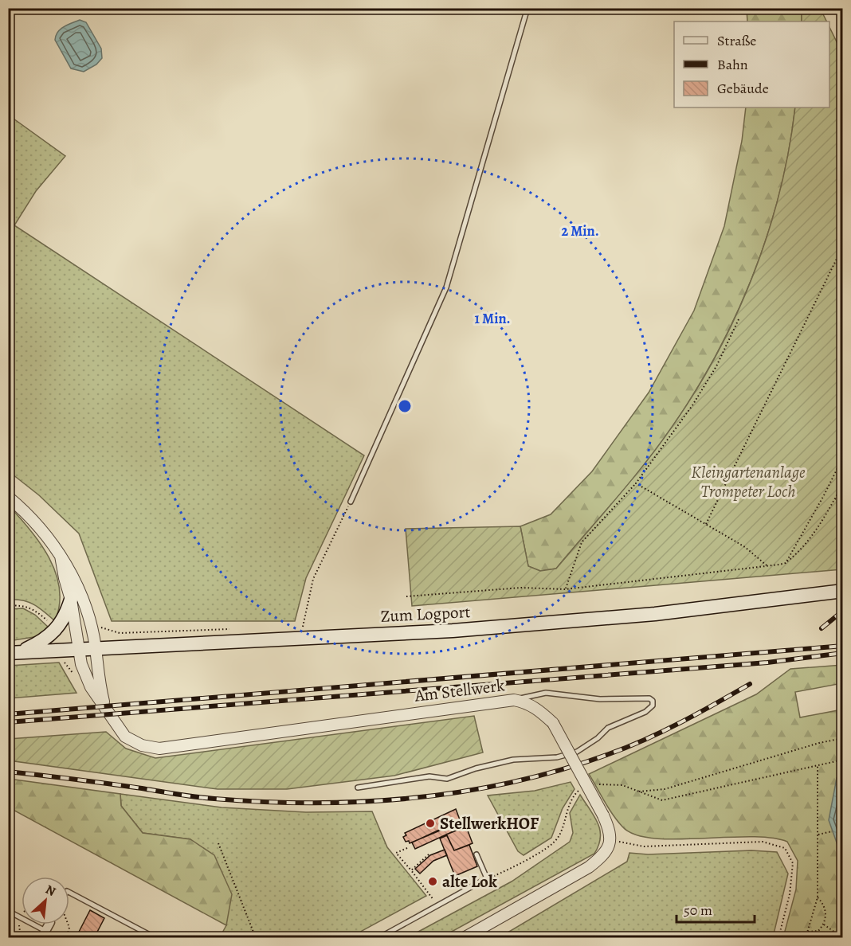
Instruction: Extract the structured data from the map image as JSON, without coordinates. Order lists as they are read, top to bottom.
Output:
{
  "streets": {
    "main road": ["Zum Logport"],
    "street": ["Am Stellwerk"]
  },
  "crossings": [
    ["Zum Logport", "Am Stellwerk"]
  ],
  "parks": ["Kleingartenanlage Trompeter Loch"],
  "places": ["StellwerkHOF", "alte Lok"],
  "legend": ["Straße", "Bahn", "Gebäude"],
  "scale_bar": "50 m",
  "north": "top right",
  "rings": ["2 Min.", "1 Min."]
}
